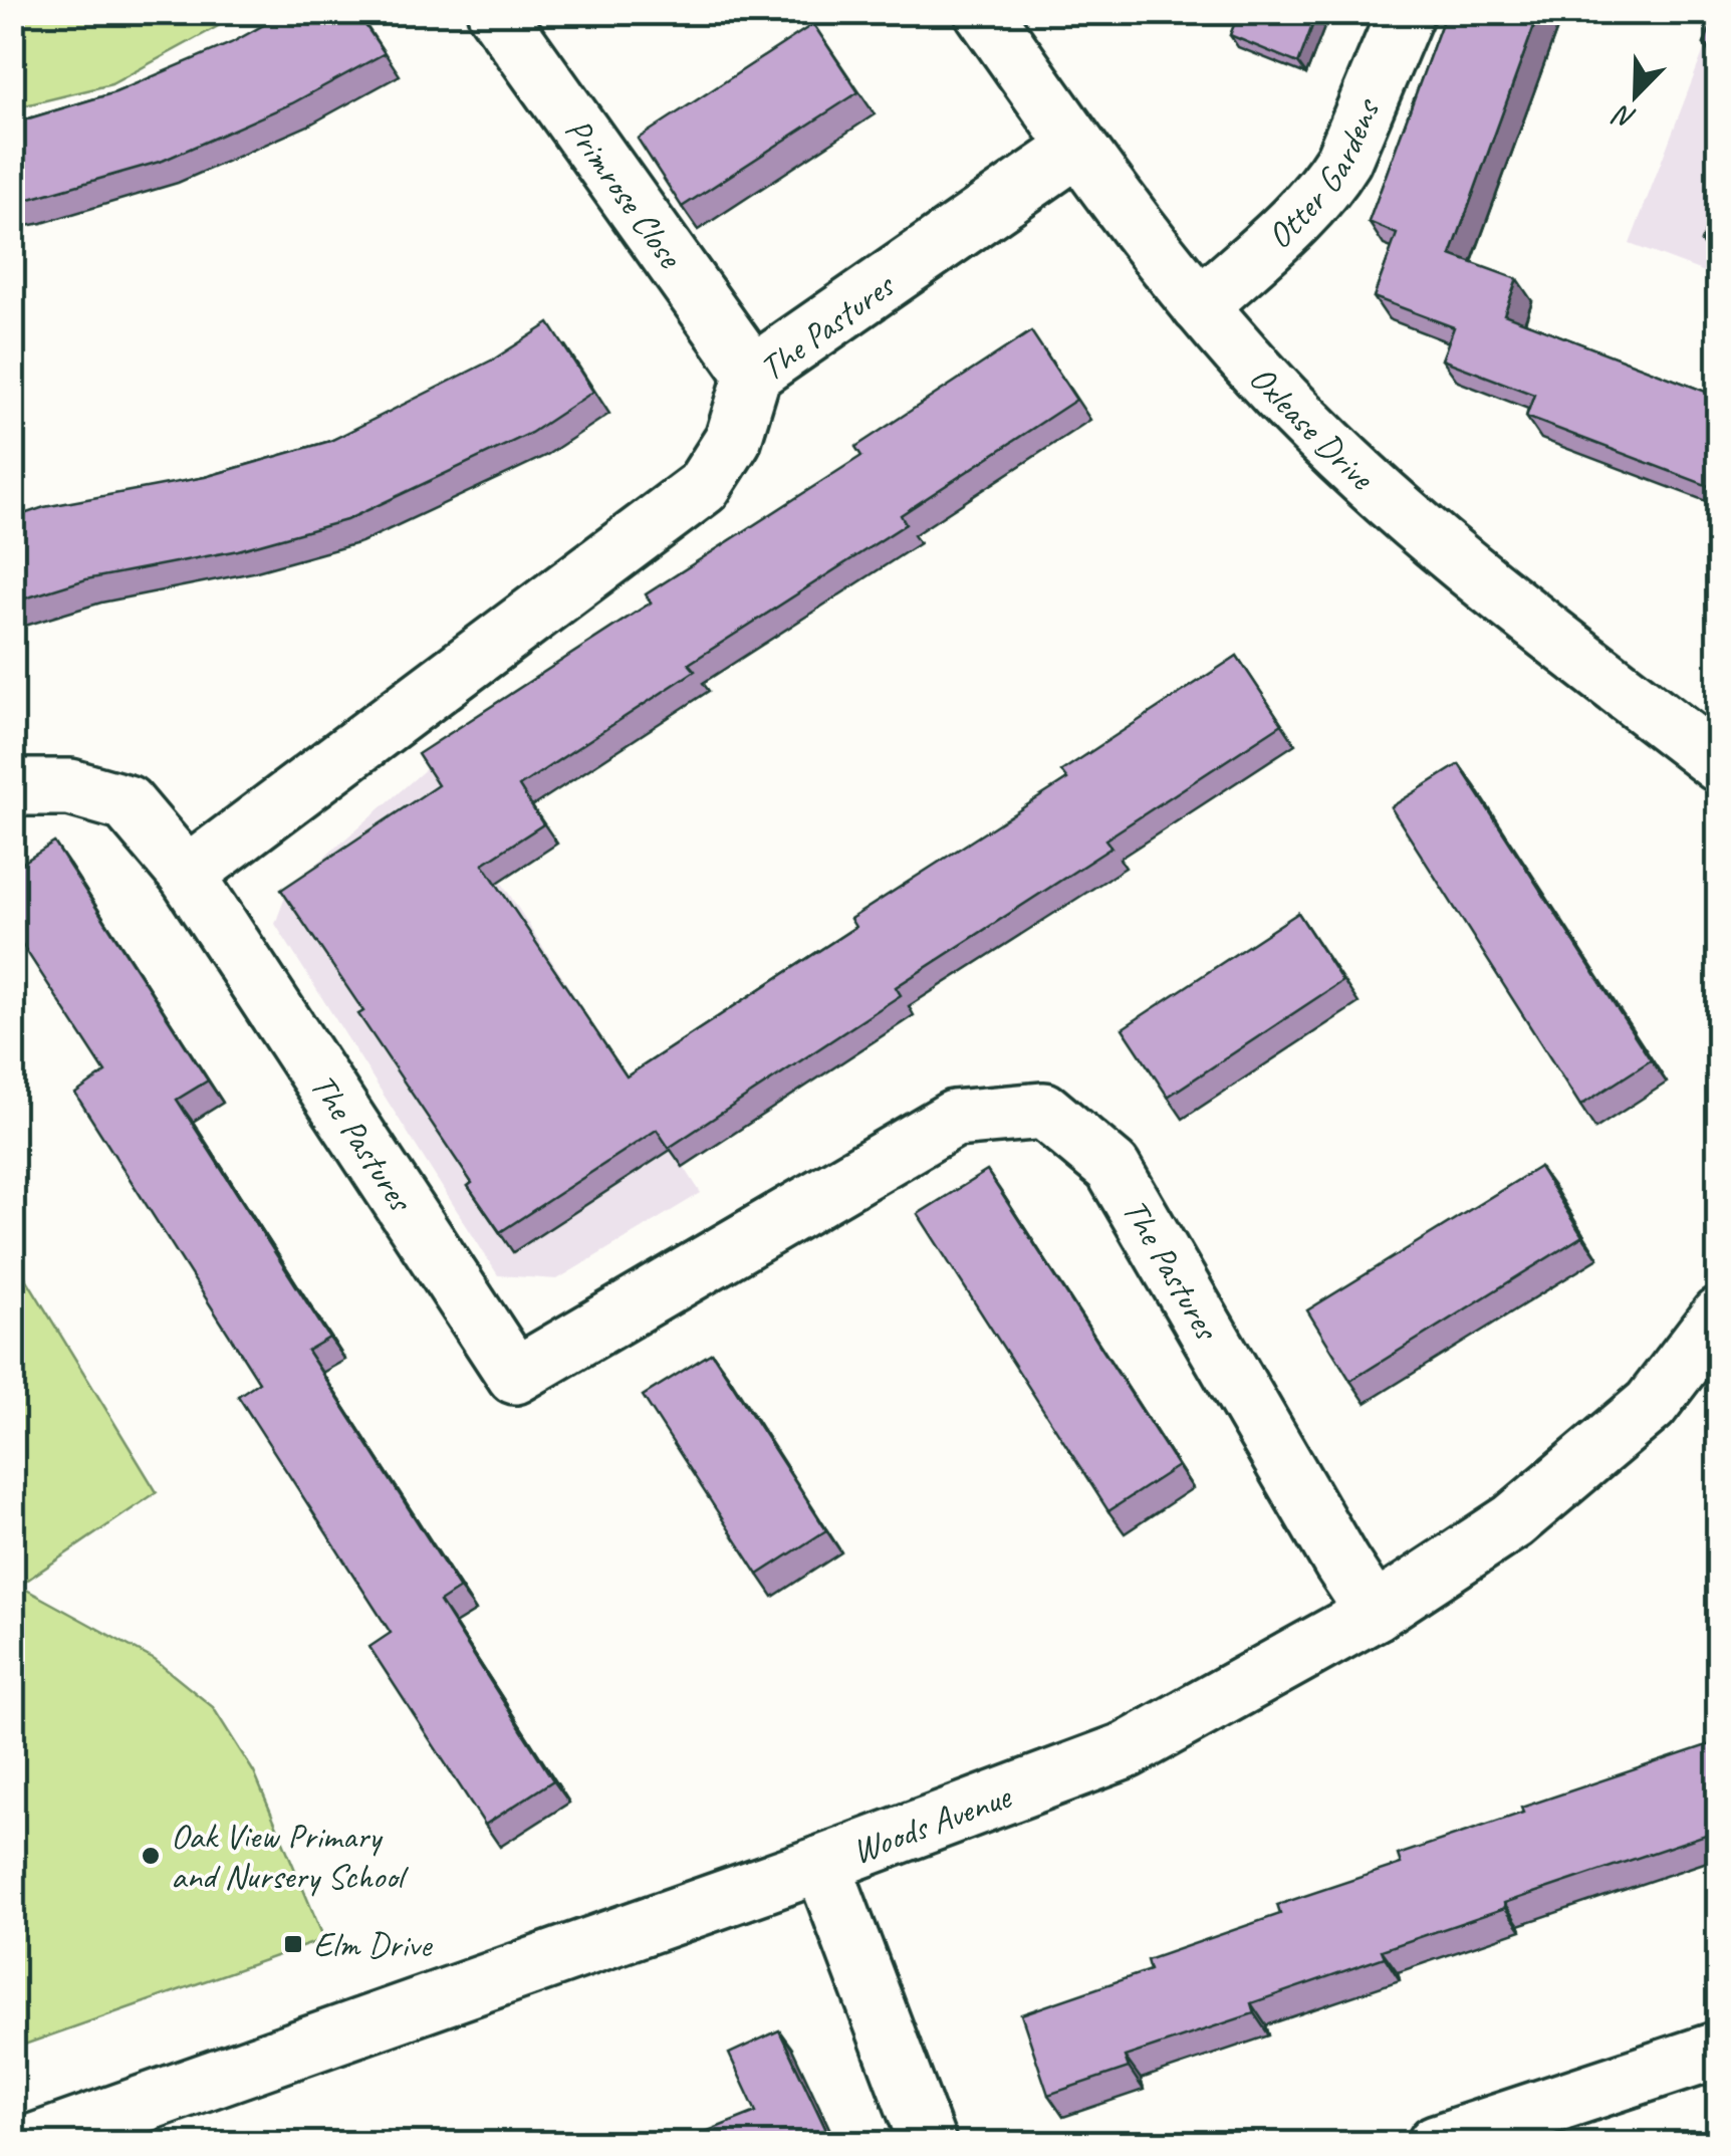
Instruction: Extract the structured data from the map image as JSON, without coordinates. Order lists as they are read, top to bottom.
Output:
{
  "streets": {
    "street": [
      "Otter Gardens",
      "Primrose Close",
      "The Pastures",
      "Oxlease Drive",
      "Woods Avenue"
    ]
  },
  "crossings": [
    ["Otter Gardens", "Oxlease Drive"],
    ["Primrose Close", "The Pastures"],
    ["The Pastures", "Oxlease Drive"],
    ["The Pastures", "Woods Avenue"]
  ],
  "places": {
    "other": ["Oak View Primary and Nursery School"],
    "transit": ["Elm Drive"]
  },
  "north": "bottom left"
}
